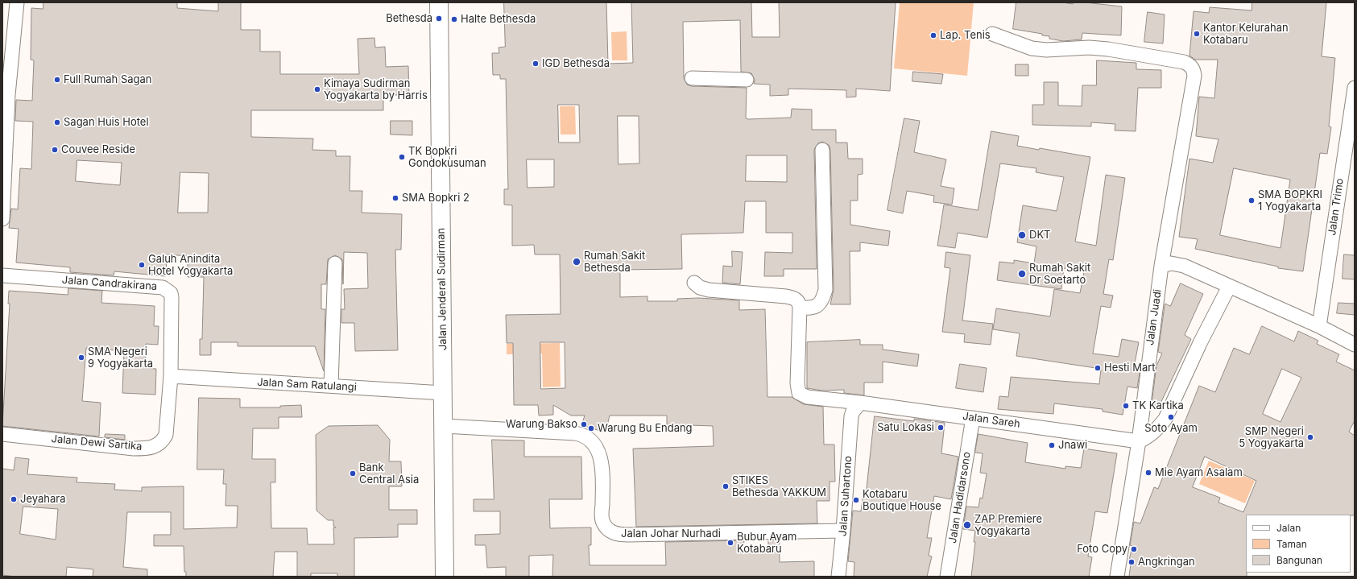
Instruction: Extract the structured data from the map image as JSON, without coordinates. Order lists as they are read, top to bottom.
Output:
{
  "streets": {
    "main road": ["Jalan Jenderal Sudirman"],
    "street": [
      "Jalan Trimo",
      "Jalan Candrakirana",
      "Jalan Juadi",
      "Jalan Sam Ratulangi",
      "Jalan Sareh",
      "Jalan Dewi Sartika",
      "Jalan Suhartono",
      "Jalan Hadidarsono",
      "Jalan Johar Nurhadi"
    ]
  },
  "crossings": [
    ["Jalan Candrakirana", "Jalan Sam Ratulangi"],
    ["Jalan Candrakirana", "Jalan Dewi Sartika"],
    ["Jalan Jenderal Sudirman", "Jalan Sam Ratulangi"],
    ["Jalan Jenderal Sudirman", "Jalan Johar Nurhadi"],
    ["Jalan Juadi", "Jalan Sareh"],
    ["Jalan Sam Ratulangi", "Jalan Dewi Sartika"],
    ["Jalan Sareh", "Jalan Suhartono"],
    ["Jalan Sareh", "Jalan Hadidarsono"],
    ["Jalan Suhartono", "Jalan Johar Nurhadi"]
  ],
  "places": [
    "Bethesda",
    "Halte Bethesda",
    "Kantor Kelurahan Kotabaru",
    "Lap. Tenis",
    "IGD Bethesda",
    "Full Rumah Sagan",
    "Kimaya Sudirman Yogyakarta by Harris",
    "Sagan Huis Hotel",
    "Couvee Reside",
    "TK Bopkri Gondokusuman",
    "SMA Bopkri 2",
    "SMA BOPKRI 1 Yogyakarta",
    "DKT",
    "Rumah Sakit Bethesda",
    "Galuh Anindita Hotel Yogyakarta",
    "Rumah Sakit Dr Soetarto",
    "SMA Negeri 9 Yogyakarta",
    "Hesti Mart",
    "TK Kartika",
    "Soto Ayam",
    "Warung Bakso",
    "Satu Lokasi",
    "Warung Bu Endang",
    "SMP Negeri 5 Yogyakarta",
    "Jnawi",
    "Mie Ayam Asalam",
    "Bank Central Asia",
    "STIKES Bethesda YAKKUM",
    "Jeyahara",
    "Kotabaru Boutique House",
    "ZAP Premiere Yogyakarta",
    "Bubur Ayam Kotabaru",
    "Foto Copy",
    "Angkringan"
  ],
  "legend": ["Jalan", "Taman", "Bangunan"]
}
